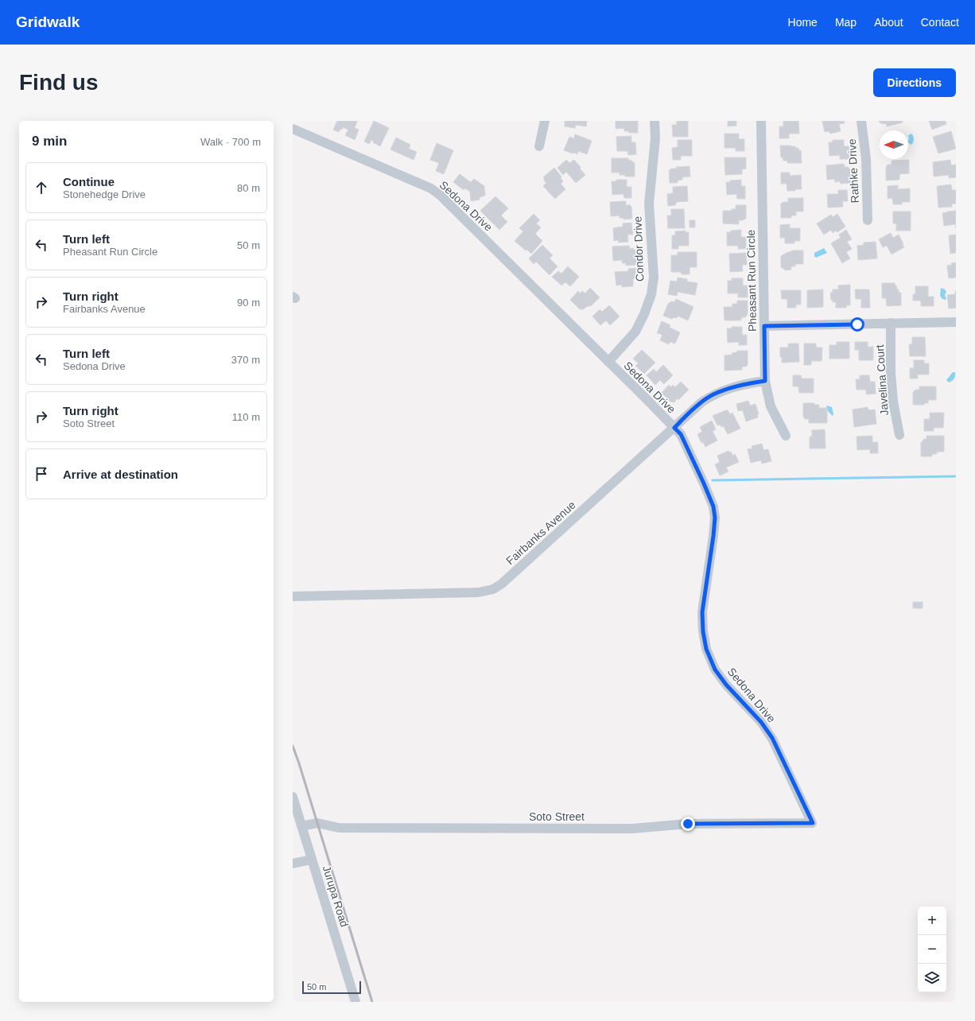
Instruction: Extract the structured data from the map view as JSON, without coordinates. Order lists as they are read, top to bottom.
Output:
{
  "streets": {
    "street": [
      "Rathke Drive",
      "Sedona Drive",
      "Condor Drive",
      "Pheasant Run Circle",
      "Javelina Court",
      "Fairbanks Avenue",
      "Soto Street",
      "Jurupa Road"
    ]
  },
  "crossings": [
    ["Sedona Drive", "Condor Drive"],
    ["Sedona Drive", "Fairbanks Avenue"],
    ["Sedona Drive", "Soto Street"],
    ["Pheasant Run Circle", "Fairbanks Avenue"],
    ["Soto Street", "Jurupa Road"]
  ],
  "scale_bar": "50 m",
  "north": "left",
  "page": {
    "header": "Gridwalk",
    "nav": [
      "Home",
      "Map",
      "About",
      "Contact"
    ],
    "buttons": "Directions",
    "title": "Find us",
    "heading": ["9 min", "Walk · 700 m"],
    "list": [
      ["Continue", "Stonehedge Drive", "80 m"],
      ["Turn left", "Pheasant Run Circle", "50 m"],
      ["Turn right", "Fairbanks Avenue", "90 m"],
      ["Turn left", "Sedona Drive", "370 m"],
      ["Turn right", "Soto Street", "110 m"],
      "Arrive at destination"
    ],
    "map_buttons": ["+", "−"],
    "scale": "50 m"
  }
}
